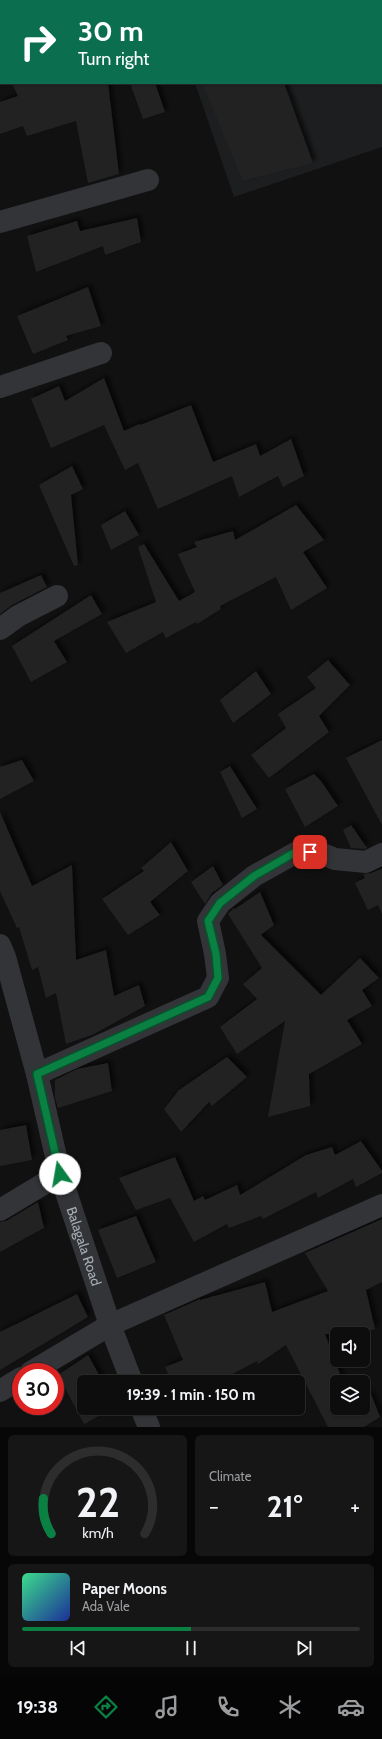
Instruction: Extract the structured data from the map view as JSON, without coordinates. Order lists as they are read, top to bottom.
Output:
{
  "streets": {
    "street": ["Balagala Road"]
  },
  "page": {
    "turn": ["30 m", "Turn right"],
    "limit": "30",
    "trip": "19:39 · 1 min · 150 m",
    "tile": "Climate",
    "heat": ["−", "21°", "+"],
    "song": ["Paper Moons", "Ada Vale"],
    "tabs": "19:38",
    "gauge": ["22", "km/h"]
  }
}
